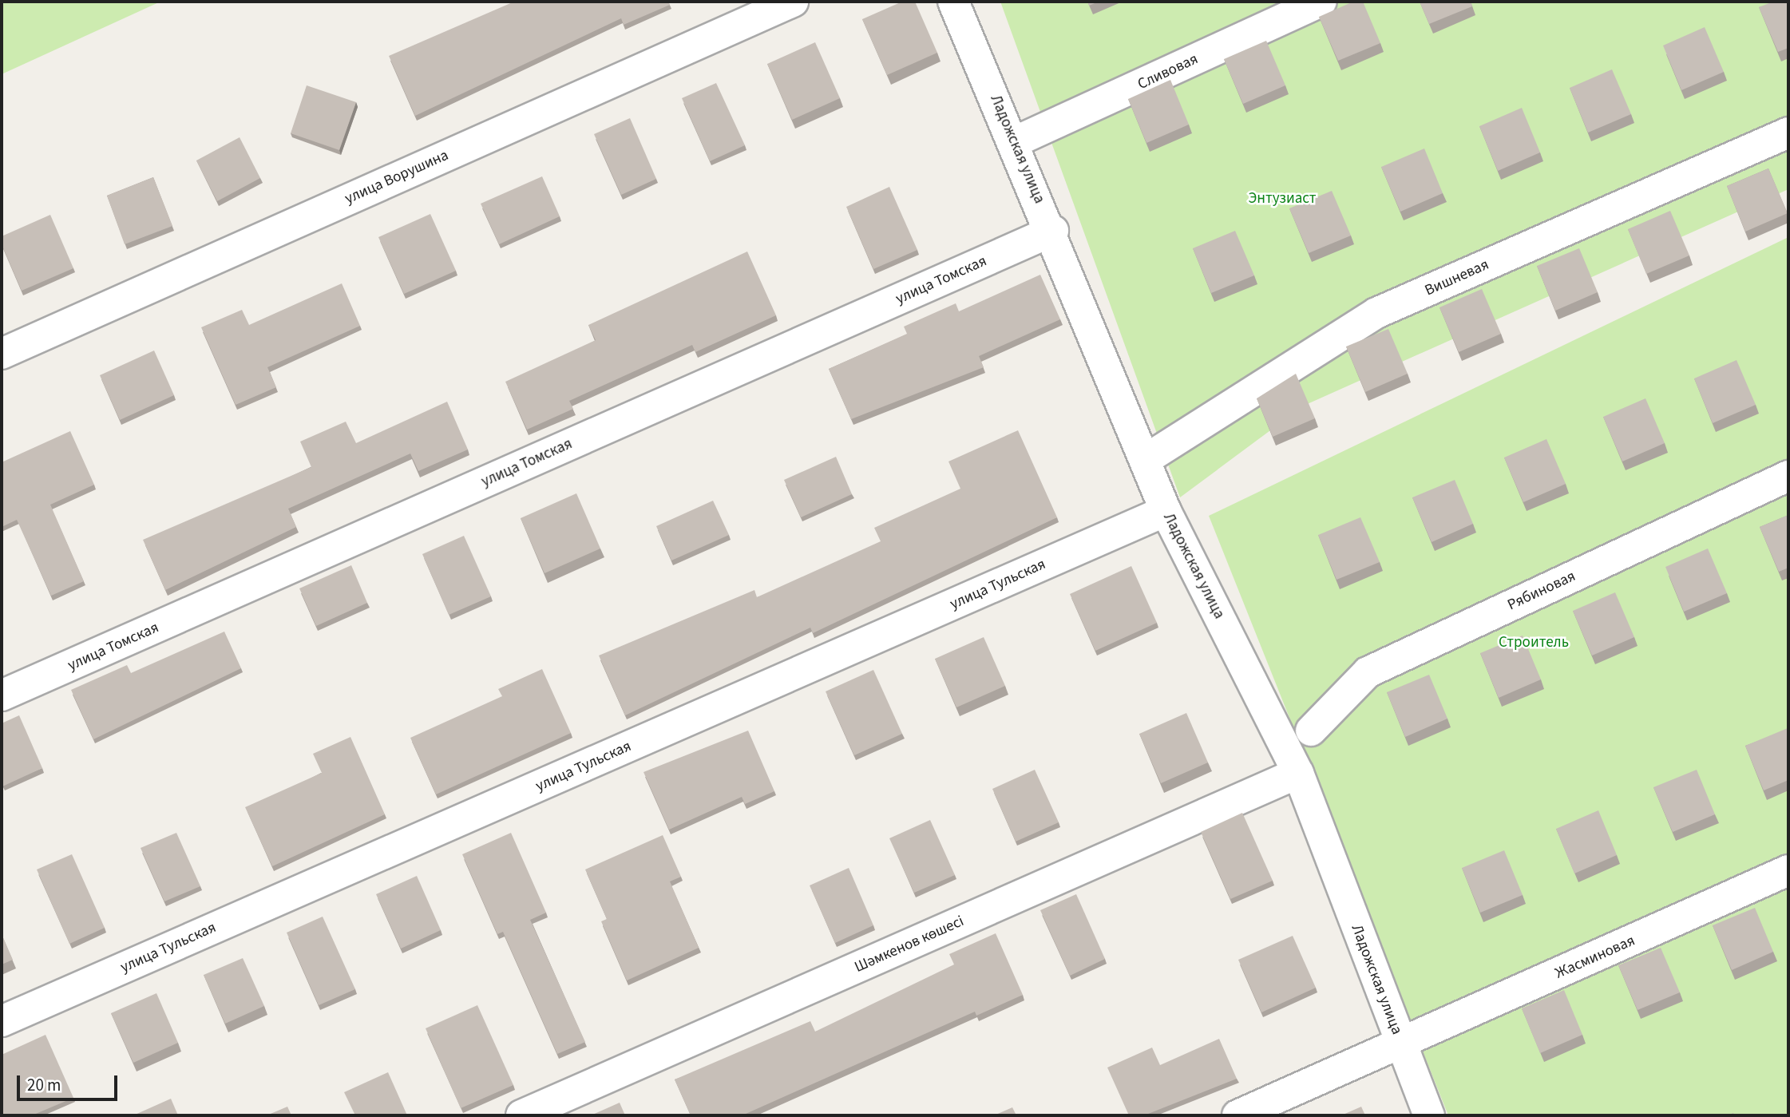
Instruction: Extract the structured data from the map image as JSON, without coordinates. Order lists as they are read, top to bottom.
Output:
{
  "streets": {
    "street": [
      "Сливовая",
      "Ладожская улица",
      "улица Ворушина",
      "Вишневая",
      "улица Томская",
      "улица Тульская",
      "Рябиновая",
      "Шәмкенов көшесі",
      "Жасминовая"
    ]
  },
  "crossings": [
    ["Сливовая", "Ладожская улица"],
    ["Ладожская улица", "Вишневая"],
    ["Ладожская улица", "улица Томская"],
    ["Ладожская улица", "улица Тульская"],
    ["Ладожская улица", "Шәмкенов көшесі"],
    ["Ладожская улица", "Жасминовая"]
  ],
  "parks": ["Энтузиаст", "Строитель"],
  "scale_bar": "20 m"
}
